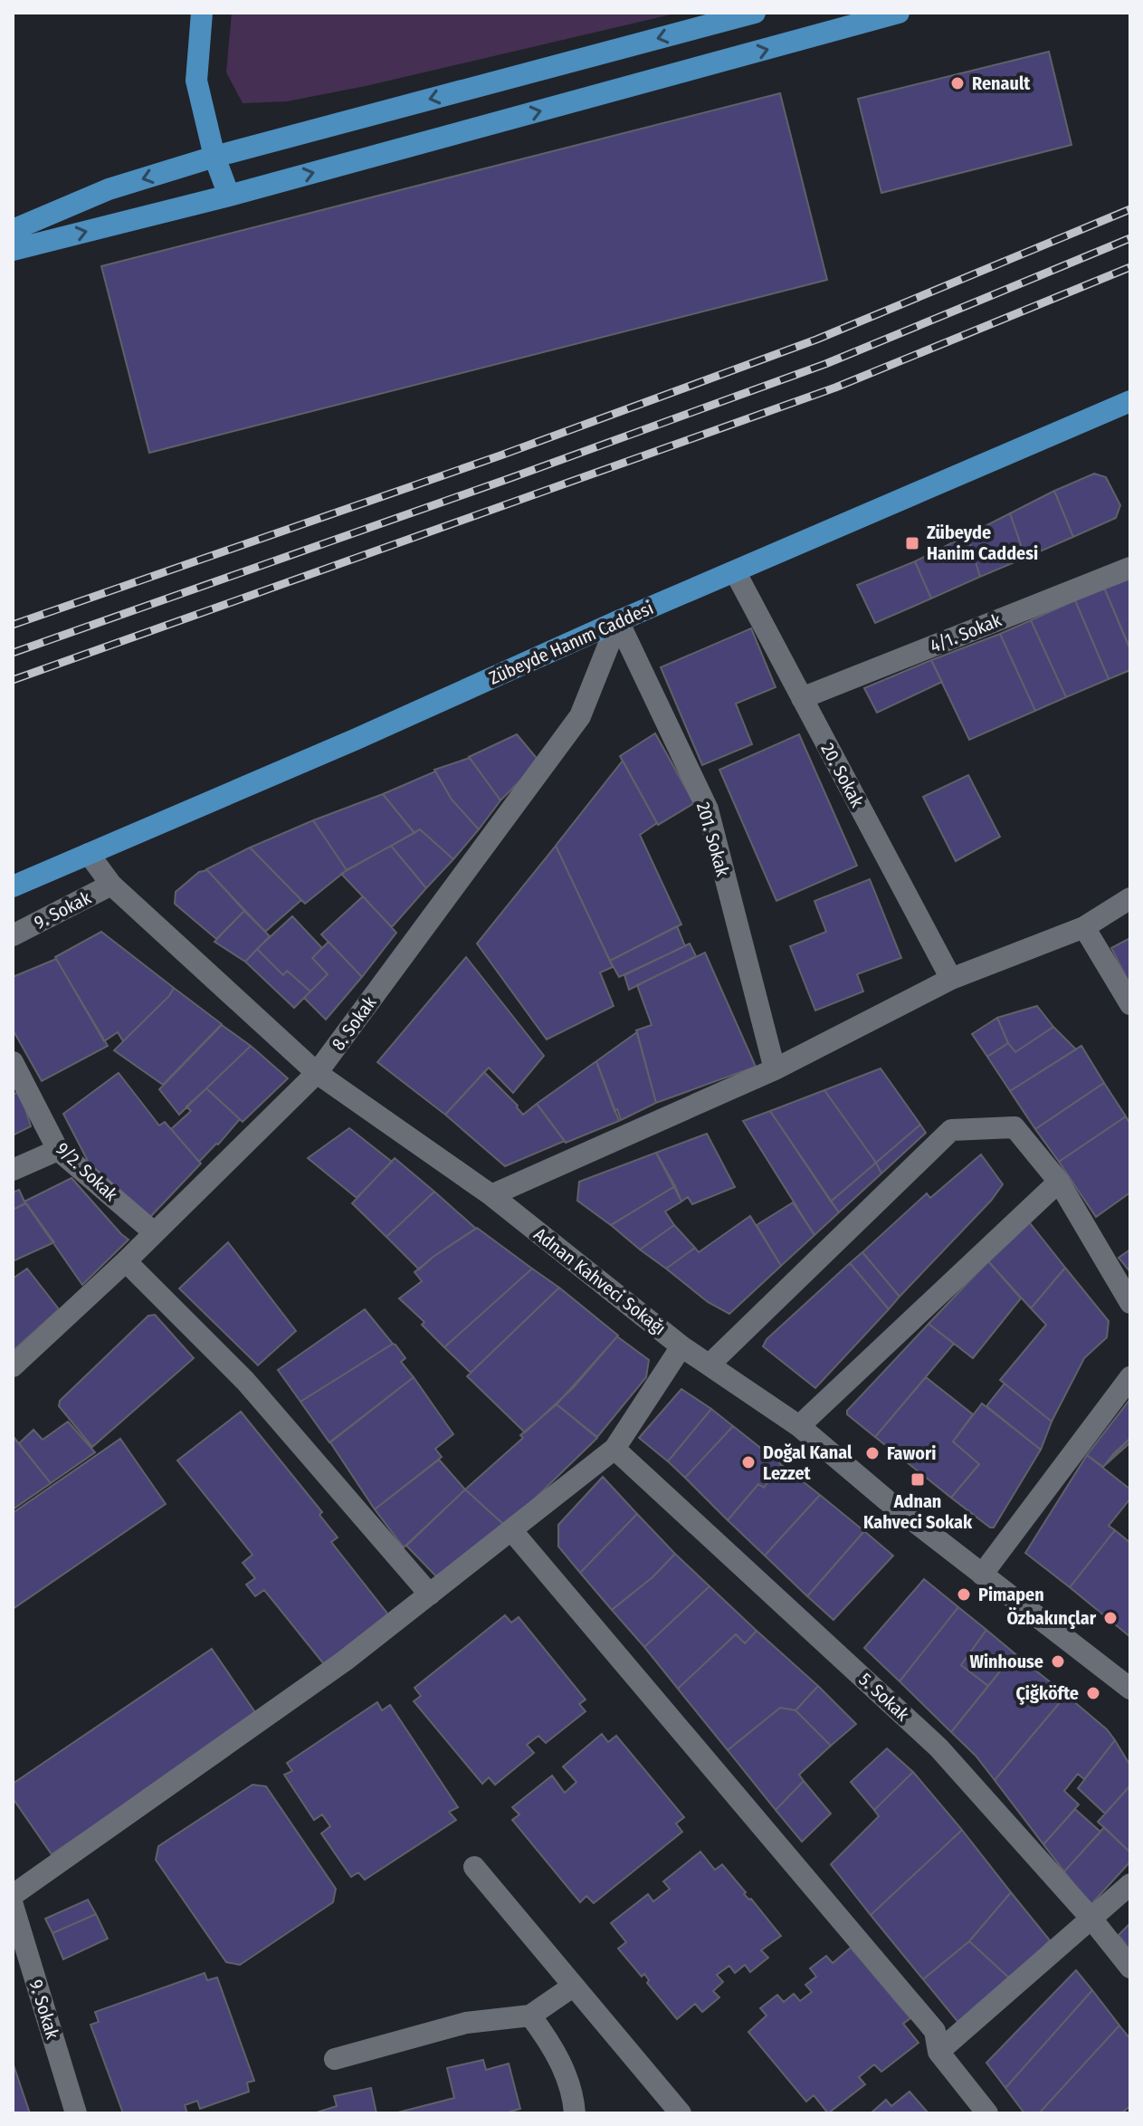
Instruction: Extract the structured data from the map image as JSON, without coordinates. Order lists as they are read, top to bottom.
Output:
{
  "streets": {
    "main road": ["Zübeyde Hanım Caddesi"],
    "street": [
      "4/1. Sokak",
      "20. Sokak",
      "201. Sokak",
      "9. Sokak",
      "8. Sokak",
      "9/2. Sokak",
      "Adnan Kahveci Sokağı",
      "5. Sokak"
    ]
  },
  "crossings": [
    ["4/1. Sokak", "20. Sokak"],
    ["Zübeyde Hanım Caddesi", "20. Sokak"],
    ["Zübeyde Hanım Caddesi", "201. Sokak"],
    ["Zübeyde Hanım Caddesi", "8. Sokak"],
    ["Zübeyde Hanım Caddesi", "Adnan Kahveci Sokağı"],
    ["201. Sokak", "8. Sokak"],
    ["9. Sokak", "Adnan Kahveci Sokağı"],
    ["8. Sokak", "9/2. Sokak"],
    ["8. Sokak", "Adnan Kahveci Sokağı"]
  ],
  "places": {
    "other": [
      "Renault",
      "Fawori",
      "Doğal Kanal Lezzet",
      "Pimapen",
      "Özbakınçlar",
      "Winhouse",
      "Çiğköfte"
    ],
    "transit": ["Zübeyde Hanim Caddesi", "Adnan Kahveci Sokak"]
  }
}
